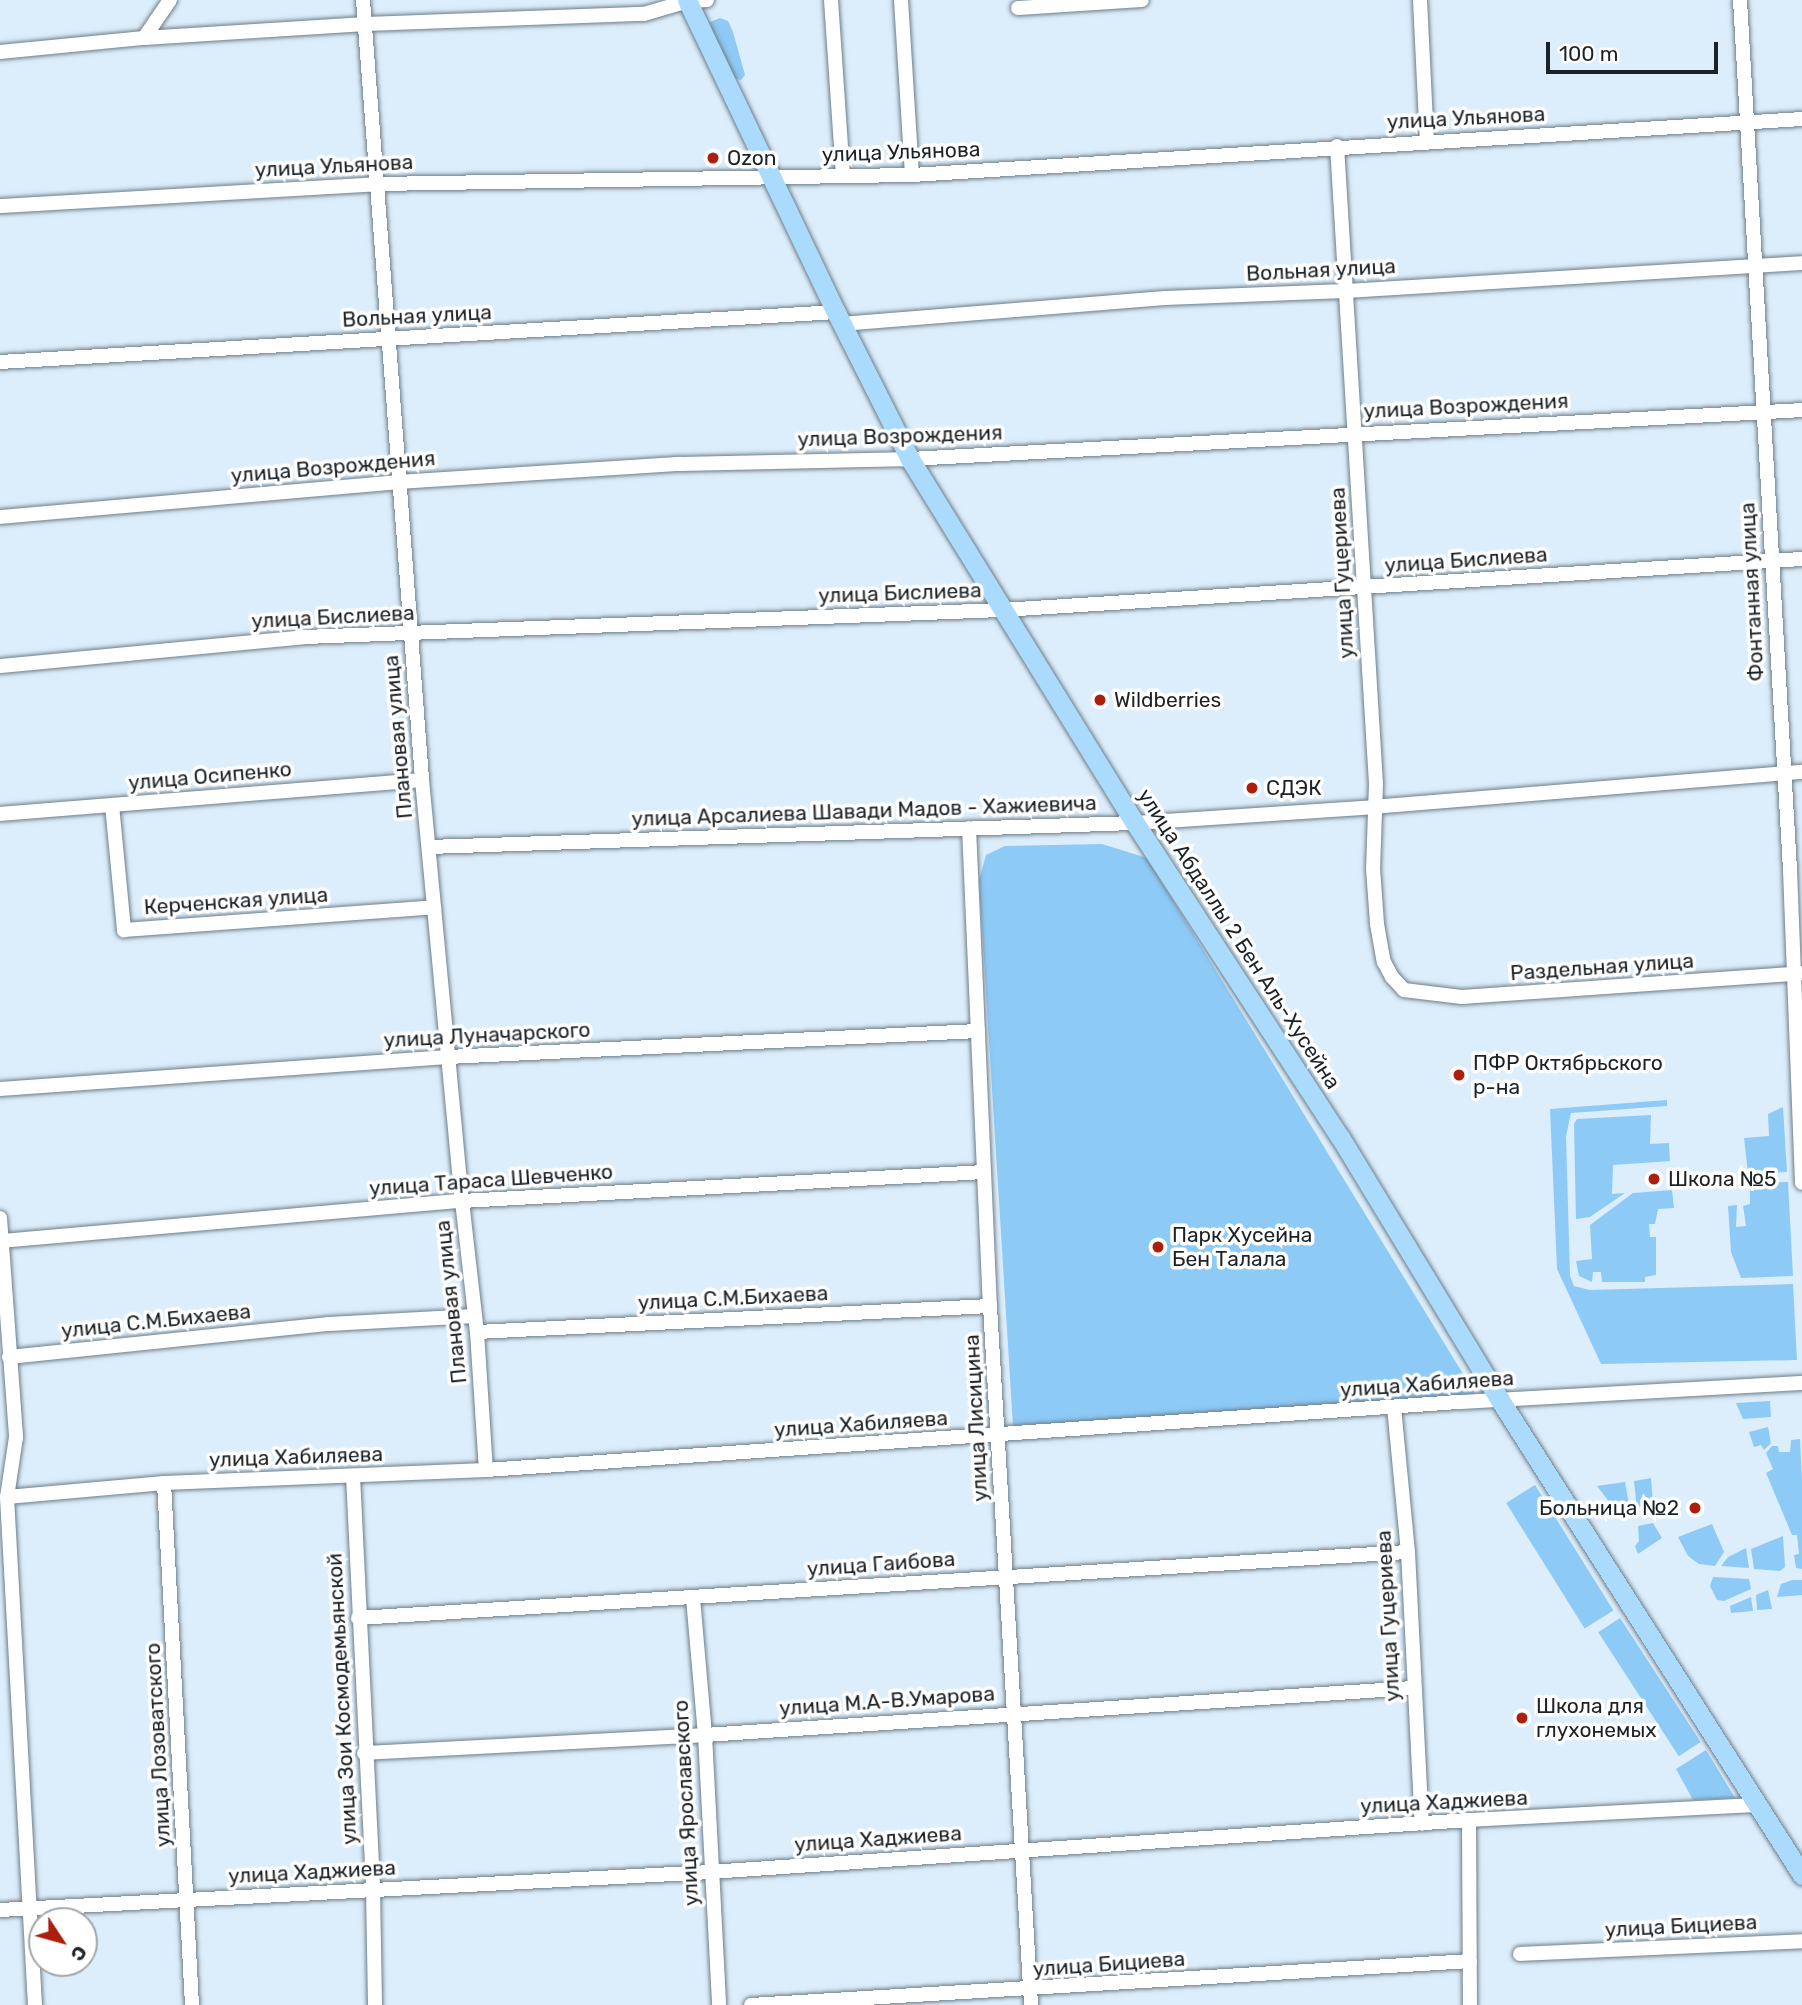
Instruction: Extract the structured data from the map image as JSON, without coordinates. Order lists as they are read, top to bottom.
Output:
{
  "streets": {
    "main road": ["улица Абдаллы 2 Бен Аль-Хусейна"],
    "street": [
      "улица Ульянова",
      "Вольная улица",
      "улица Возрождения",
      "улица Бислиева",
      "улица Гуцериева",
      "Фонтанная улица",
      "Плановая улица",
      "улица Осипенко",
      "улица Арсалиева Шавади Мадов - Хажиевича",
      "Керченская улица",
      "Раздельная улица",
      "улица Луначарского",
      "улица Тараса Шевченко",
      "улица С.М.Бихаева",
      "улица Хабиляева",
      "улица Лисицина",
      "улица Гаибова",
      "улица Зои Космодемьянской",
      "улица М.А-В.Умарова",
      "улица Лозоватского",
      "улица Хаджиева",
      "улица Ярославского",
      "улица Бициева"
    ]
  },
  "crossings": [
    ["улица Ульянова", "улица Гуцериева"],
    ["улица Ульянова", "Фонтанная улица"],
    ["улица Ульянова", "Плановая улица"],
    ["улица Ульянова", "улица Абдаллы 2 Бен Аль-Хусейна"],
    ["Вольная улица", "улица Гуцериева"],
    ["Вольная улица", "Фонтанная улица"],
    ["Вольная улица", "Плановая улица"],
    ["Вольная улица", "улица Абдаллы 2 Бен Аль-Хусейна"],
    ["улица Возрождения", "улица Гуцериева"],
    ["улица Возрождения", "Фонтанная улица"],
    ["улица Возрождения", "Плановая улица"],
    ["улица Возрождения", "улица Абдаллы 2 Бен Аль-Хусейна"],
    ["улица Бислиева", "улица Гуцериева"],
    ["улица Бислиева", "Фонтанная улица"],
    ["улица Бислиева", "Плановая улица"],
    ["улица Бислиева", "улица Абдаллы 2 Бен Аль-Хусейна"],
    ["улица Гуцериева", "улица Арсалиева Шавади Мадов - Хажиевича"],
    ["улица Гуцериева", "Раздельная улица"],
    ["улица Гуцериева", "улица Хабиляева"],
    ["улица Гуцериева", "улица Гаибова"],
    ["улица Гуцериева", "улица М.А-В.Умарова"],
    ["улица Гуцериева", "улица Хаджиева"],
    ["Фонтанная улица", "улица Арсалиева Шавади Мадов - Хажиевича"],
    ["Фонтанная улица", "Раздельная улица"],
    ["Плановая улица", "улица Осипенко"],
    ["Плановая улица", "улица Арсалиева Шавади Мадов - Хажиевича"],
    ["Плановая улица", "Керченская улица"],
    ["Плановая улица", "улица Луначарского"],
    ["Плановая улица", "улица Тараса Шевченко"],
    ["Плановая улица", "улица С.М.Бихаева"],
    ["Плановая улица", "улица Хабиляева"],
    ["улица Осипенко", "Керченская улица"],
    ["улица Арсалиева Шавади Мадов - Хажиевича", "улица Абдаллы 2 Бен Аль-Хусейна"],
    ["улица Арсалиева Шавади Мадов - Хажиевича", "улица Лисицина"],
    ["улица Абдаллы 2 Бен Аль-Хусейна", "улица Хабиляева"],
    ["улица Абдаллы 2 Бен Аль-Хусейна", "улица Хаджиева"],
    ["улица Луначарского", "улица Лисицина"],
    ["улица Тараса Шевченко", "улица Лисицина"],
    ["улица С.М.Бихаева", "улица Лисицина"],
    ["улица Хабиляева", "улица Лисицина"],
    ["улица Хабиляева", "улица Зои Космодемьянской"],
    ["улица Хабиляева", "улица Лозоватского"],
    ["улица Лисицина", "улица Гаибова"],
    ["улица Лисицина", "улица М.А-В.Умарова"],
    ["улица Лисицина", "улица Хаджиева"],
    ["улица Лисицина", "улица Бициева"],
    ["улица Гаибова", "улица Зои Космодемьянской"],
    ["улица Гаибова", "улица Ярославского"],
    ["улица Зои Космодемьянской", "улица М.А-В.Умарова"],
    ["улица Зои Космодемьянской", "улица Хаджиева"],
    ["улица М.А-В.Умарова", "улица Ярославского"],
    ["улица Лозоватского", "улица Хаджиева"],
    ["улица Хаджиева", "улица Ярославского"]
  ],
  "places": [
    "Ozon",
    "Wildberries",
    "СДЭК",
    "ПФР Октябрьского р-на",
    "Школа №5",
    "Парк Хусейна Бен Талала",
    "Больница №2",
    "Школа для глухонемых"
  ],
  "scale_bar": "100 m",
  "north": "bottom right"
}
